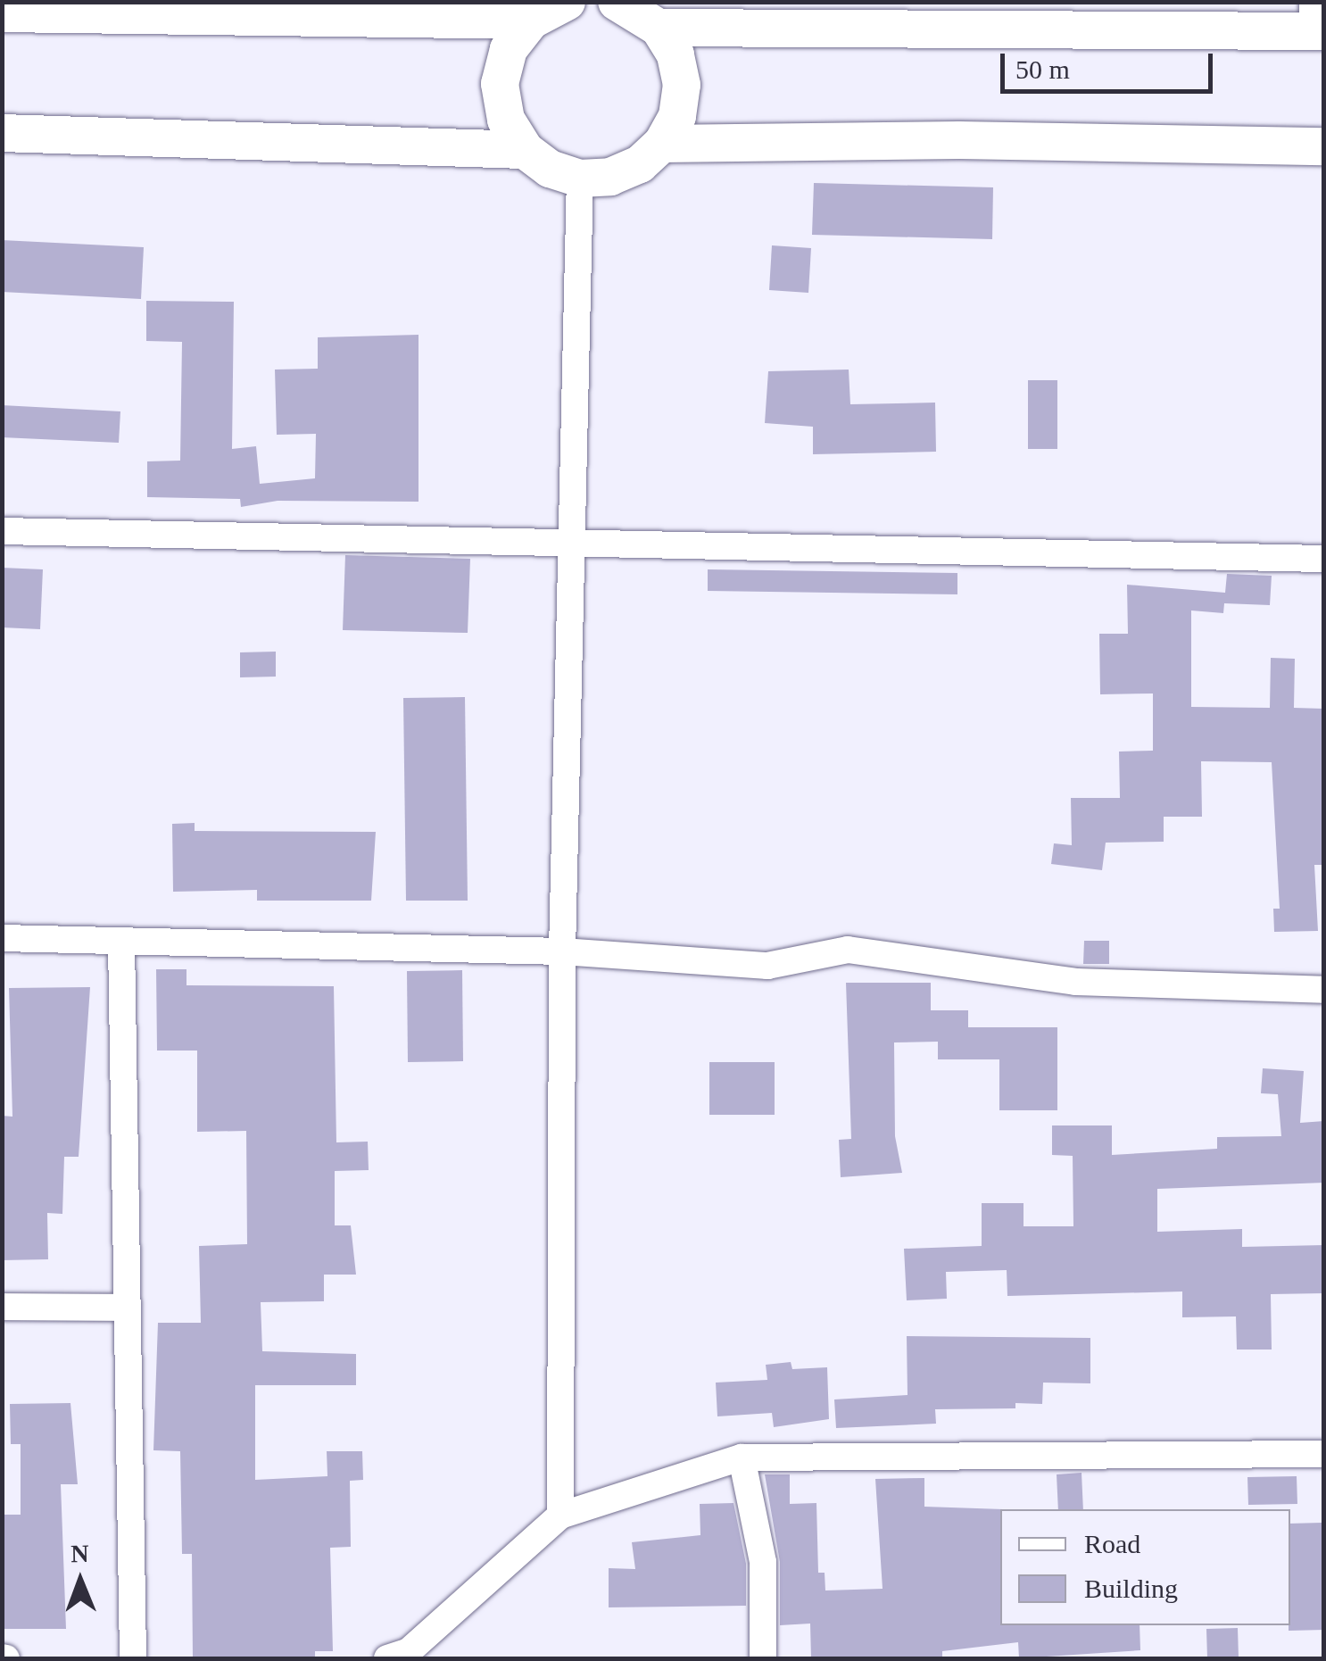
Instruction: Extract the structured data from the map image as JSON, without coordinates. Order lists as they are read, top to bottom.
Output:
{
  "legend": ["Road", "Building"],
  "scale_bar": "50 m",
  "north": "top"
}
